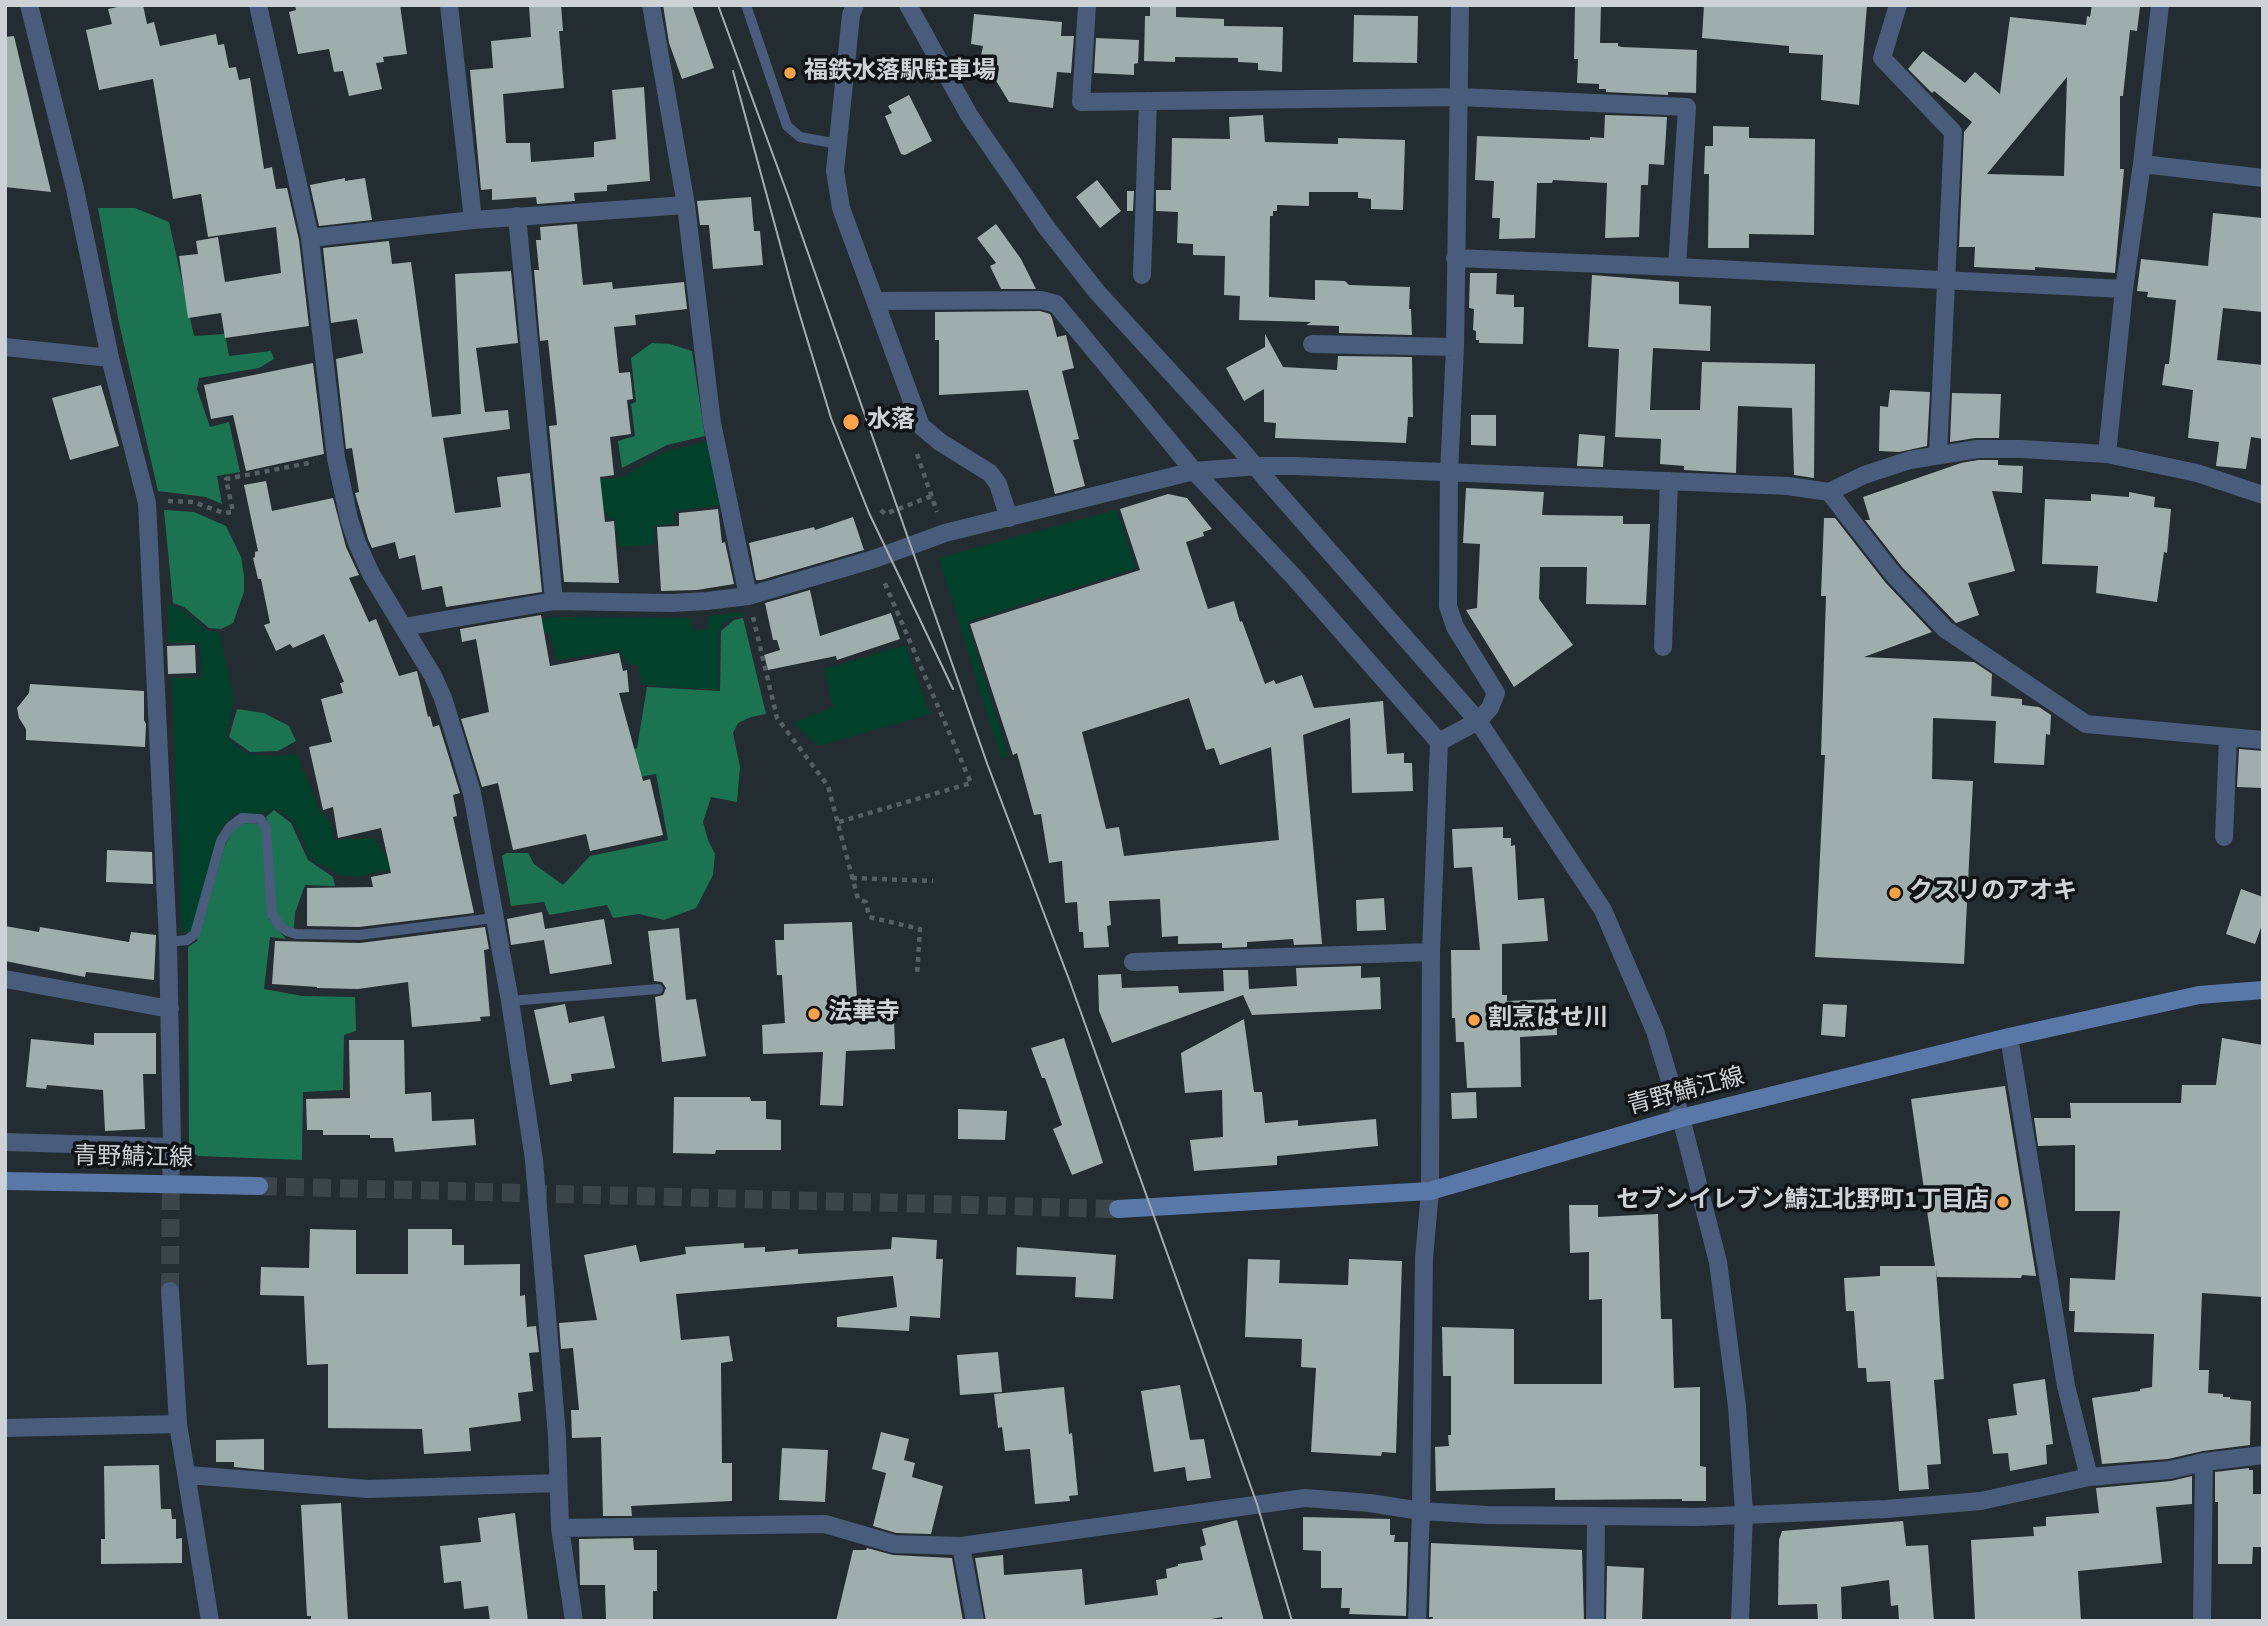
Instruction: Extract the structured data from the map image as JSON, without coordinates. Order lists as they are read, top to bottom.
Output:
{
  "streets": {
    "main road": ["青野鯖江線"]
  },
  "places": [
    "福鉄水落駅駐車場",
    "水落",
    "クスリのアオキ",
    "法華寺",
    "割烹はせ川",
    "セブンイレブン鯖江北野町1丁目店"
  ]
}
